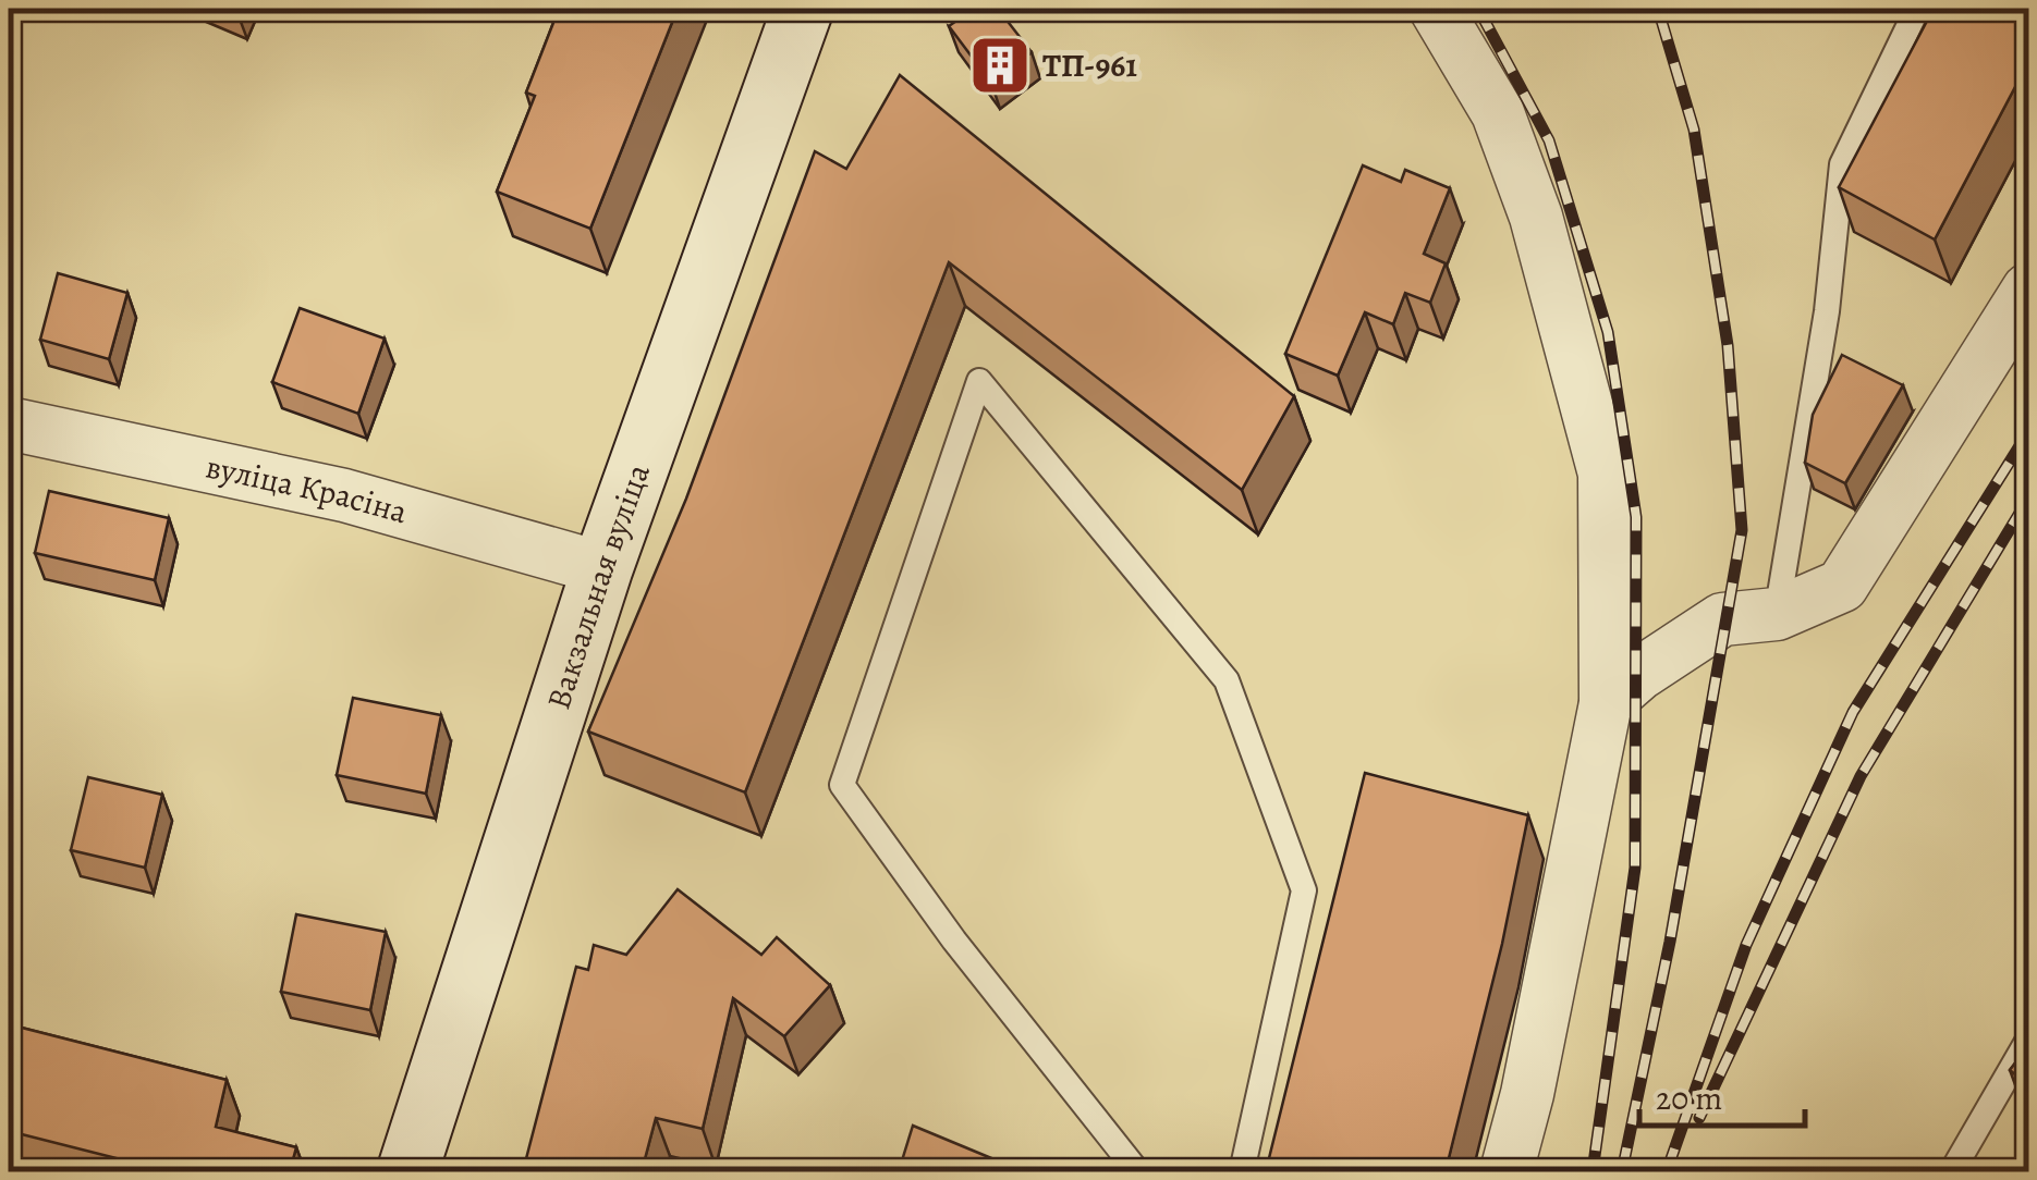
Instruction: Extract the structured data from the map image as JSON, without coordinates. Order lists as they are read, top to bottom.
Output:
{
  "streets": {
    "main road": ["Вакзальная вуліца"],
    "street": ["вуліца Красіна"]
  },
  "crossings": [
    ["вуліца Красіна", "Вакзальная вуліца"]
  ],
  "places": {
    "building": ["ТП-961"]
  },
  "scale_bar": "20 m"
}
